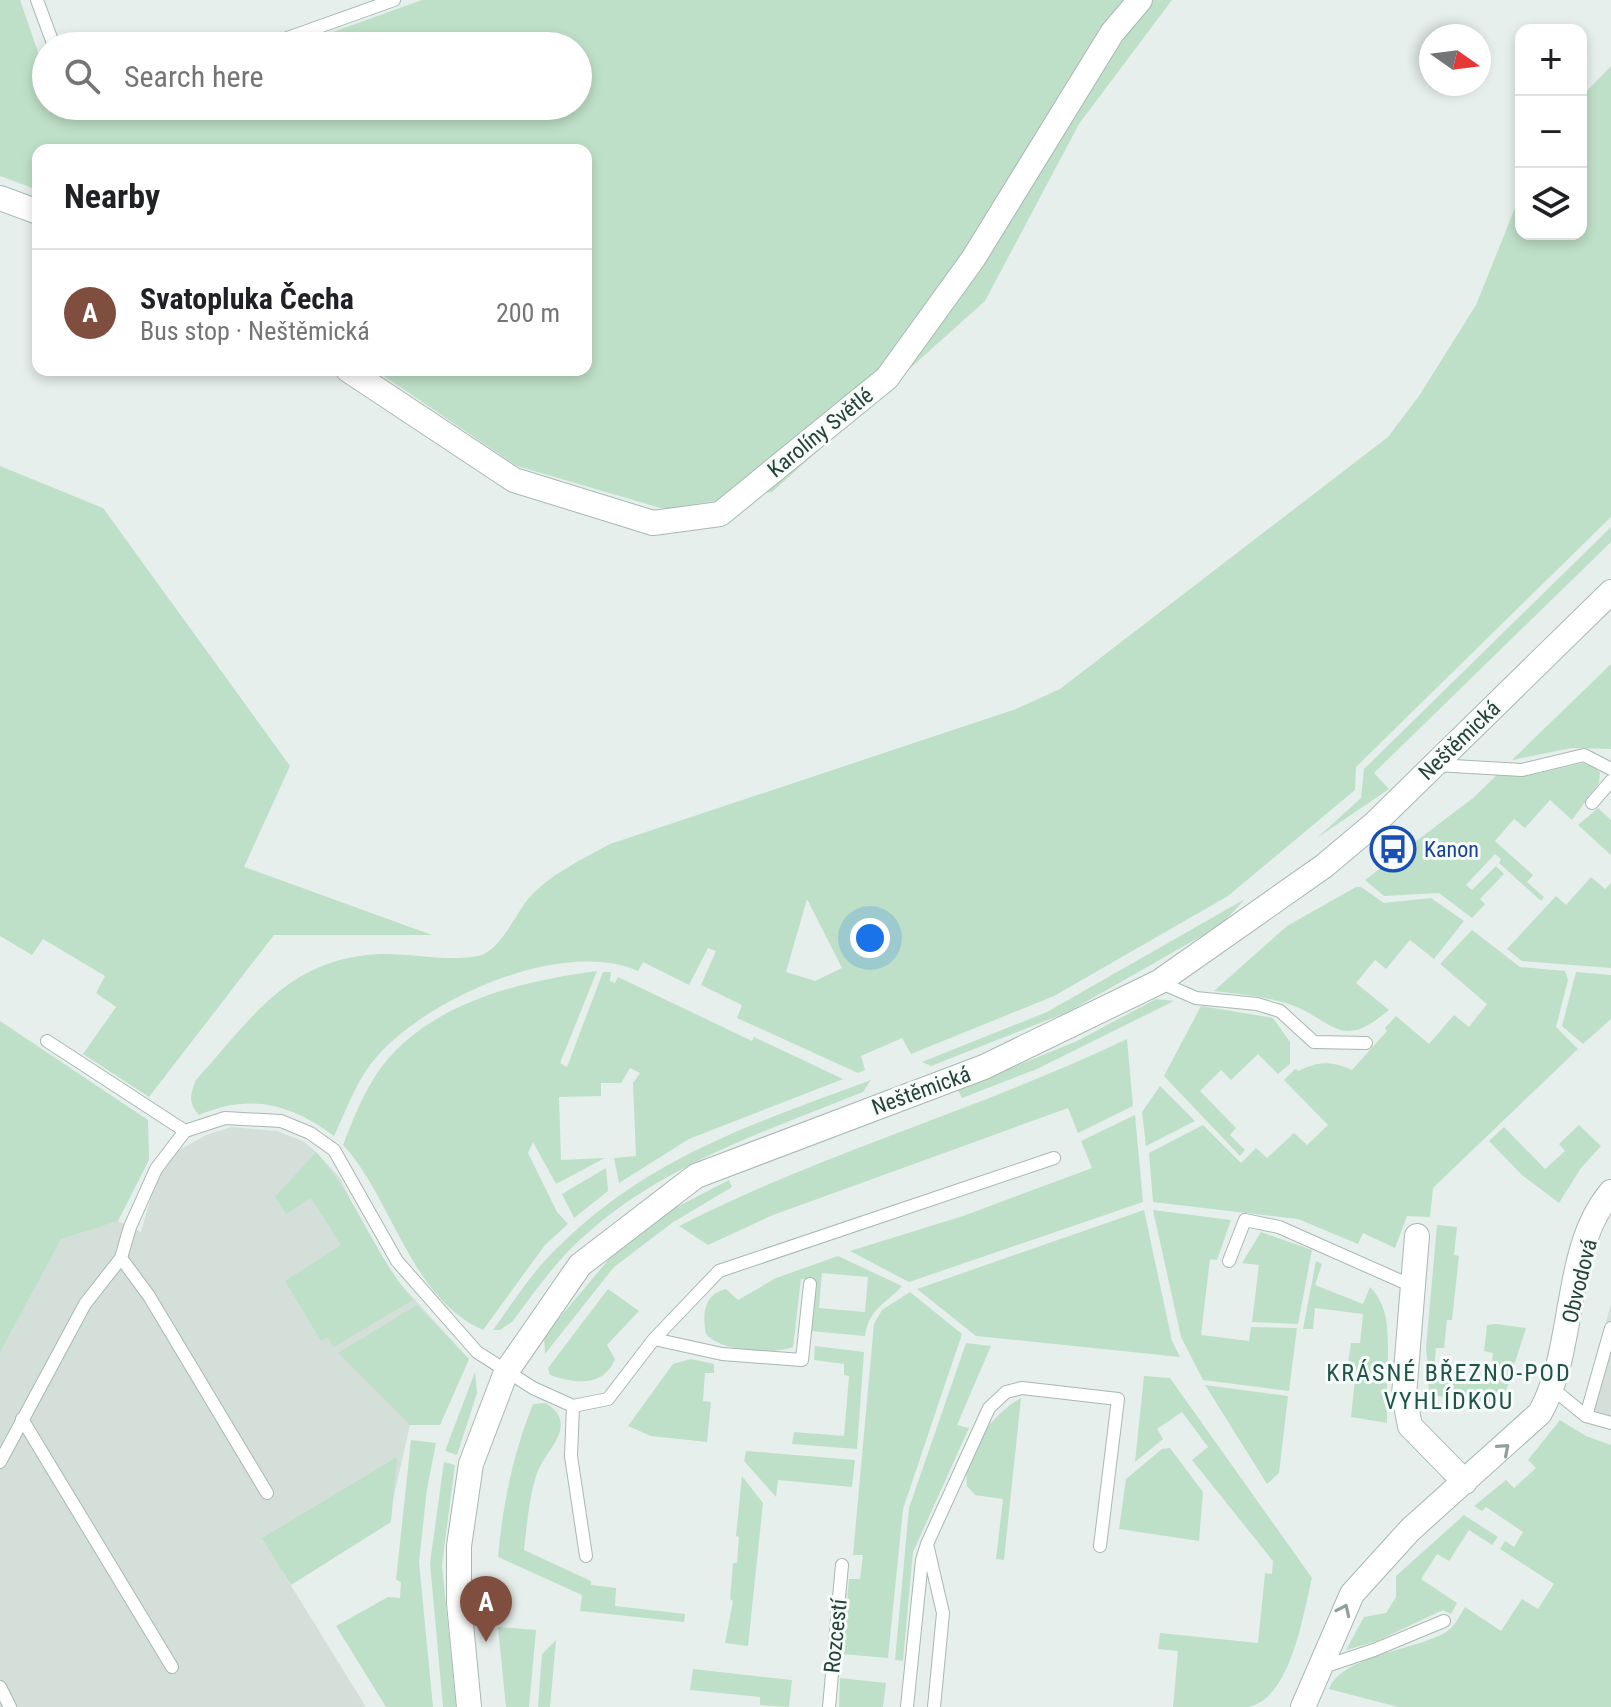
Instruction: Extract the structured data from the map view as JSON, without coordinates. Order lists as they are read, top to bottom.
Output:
{
  "streets": {
    "street": ["Karolíny Světlé", "Neštěmická", "Obvodová"],
    "lane": ["Rozcestí"]
  },
  "one_way": ["Obvodová"],
  "districts": ["KRÁSNÉ BŘEZNO-POD VYHLÍDKOU"],
  "places": {
    "bus stop": ["Kanon"]
  },
  "north": "right",
  "page": {
    "map_buttons": ["+", "−"],
    "search": "Search here",
    "heading": "Nearby",
    "list": [
      {
        "mark": "A",
        "name": "Svatopluka Čecha",
        "note": "Bus stop · Neštěmická",
        "value": "200 m"
      }
    ],
    "pins": "A"
  }
}
